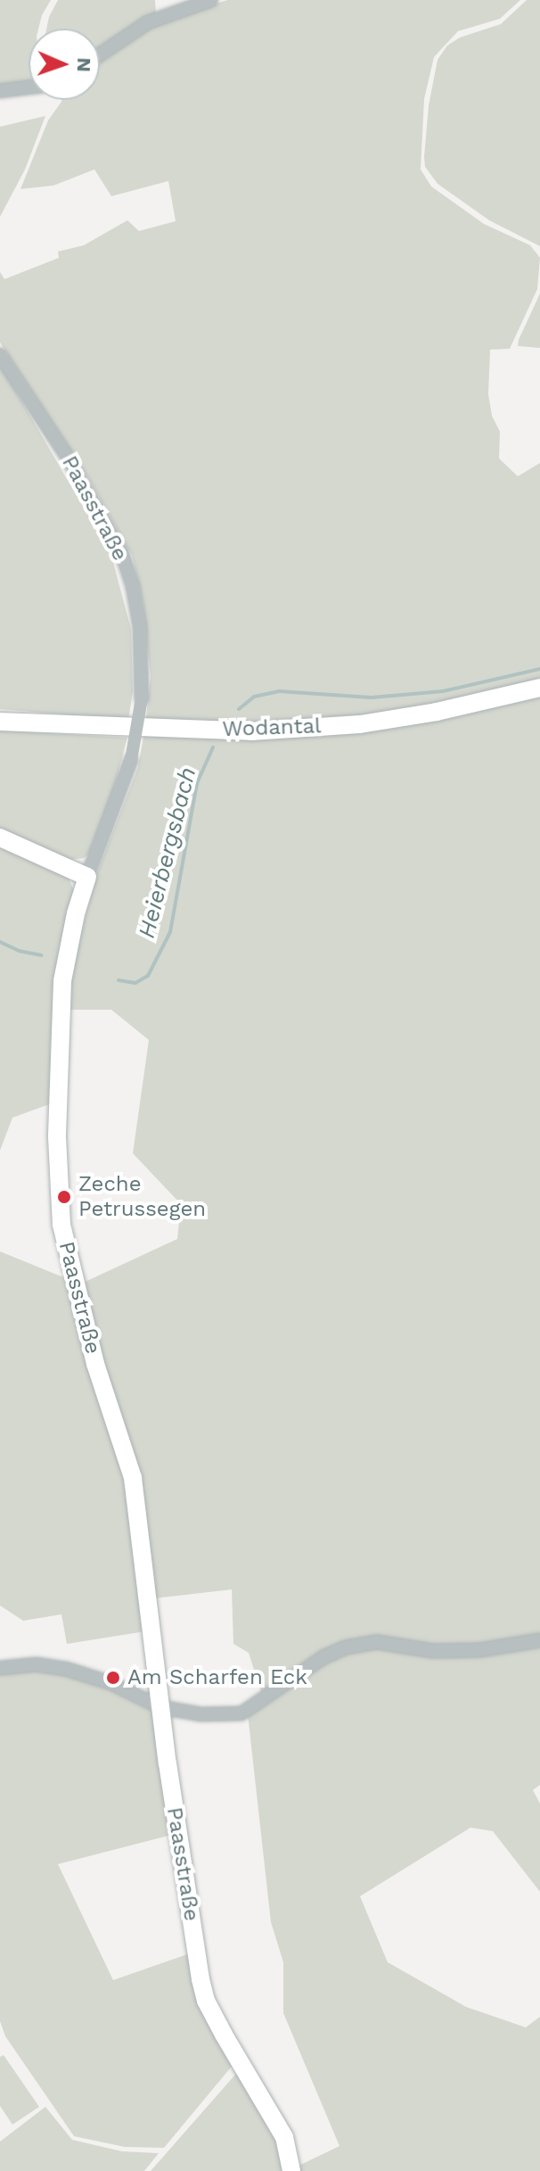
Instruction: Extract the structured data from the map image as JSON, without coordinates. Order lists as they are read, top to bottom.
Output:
{
  "streets": {
    "street": ["Paasstraße", "Wodantal"]
  },
  "water": ["Heierbergsbach"],
  "places": ["Zeche Petrussegen", "Am Scharfen Eck"],
  "north": "right"
}
